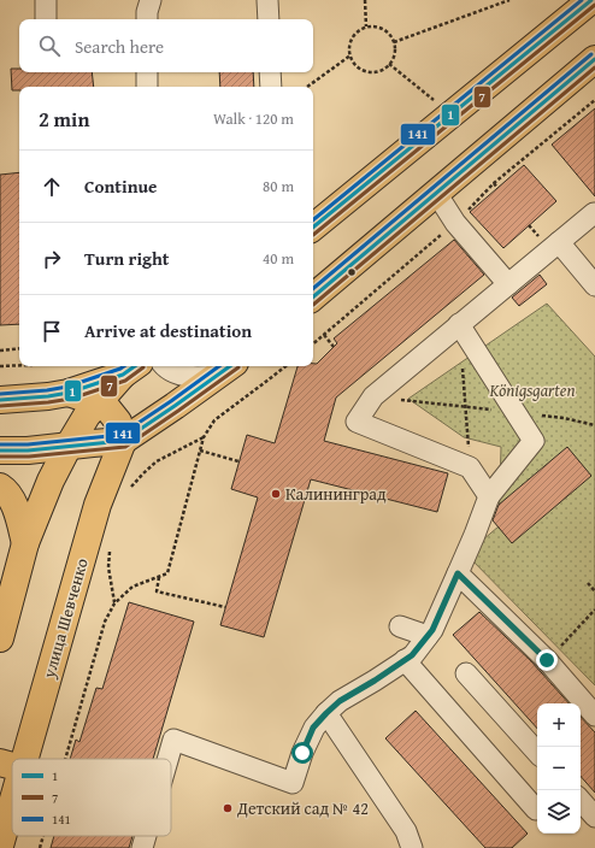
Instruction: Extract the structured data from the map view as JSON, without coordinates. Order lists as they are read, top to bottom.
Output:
{
  "streets": {
    "main road": ["улица Шевченко"]
  },
  "parks": ["Königsgarten"],
  "places": ["Калининград", "Детский сад № 42"],
  "lines": ["transit line 1", "transit line 141", "transit line 7"],
  "legend": ["1", "7", "141"],
  "page": {
    "search": "Search here",
    "heading": ["2 min", "Walk · 120 m"],
    "list": [
      ["Continue", "80 m"],
      ["Turn right", "40 m"],
      "Arrive at destination"
    ],
    "map_buttons": ["+", "−"]
  }
}
